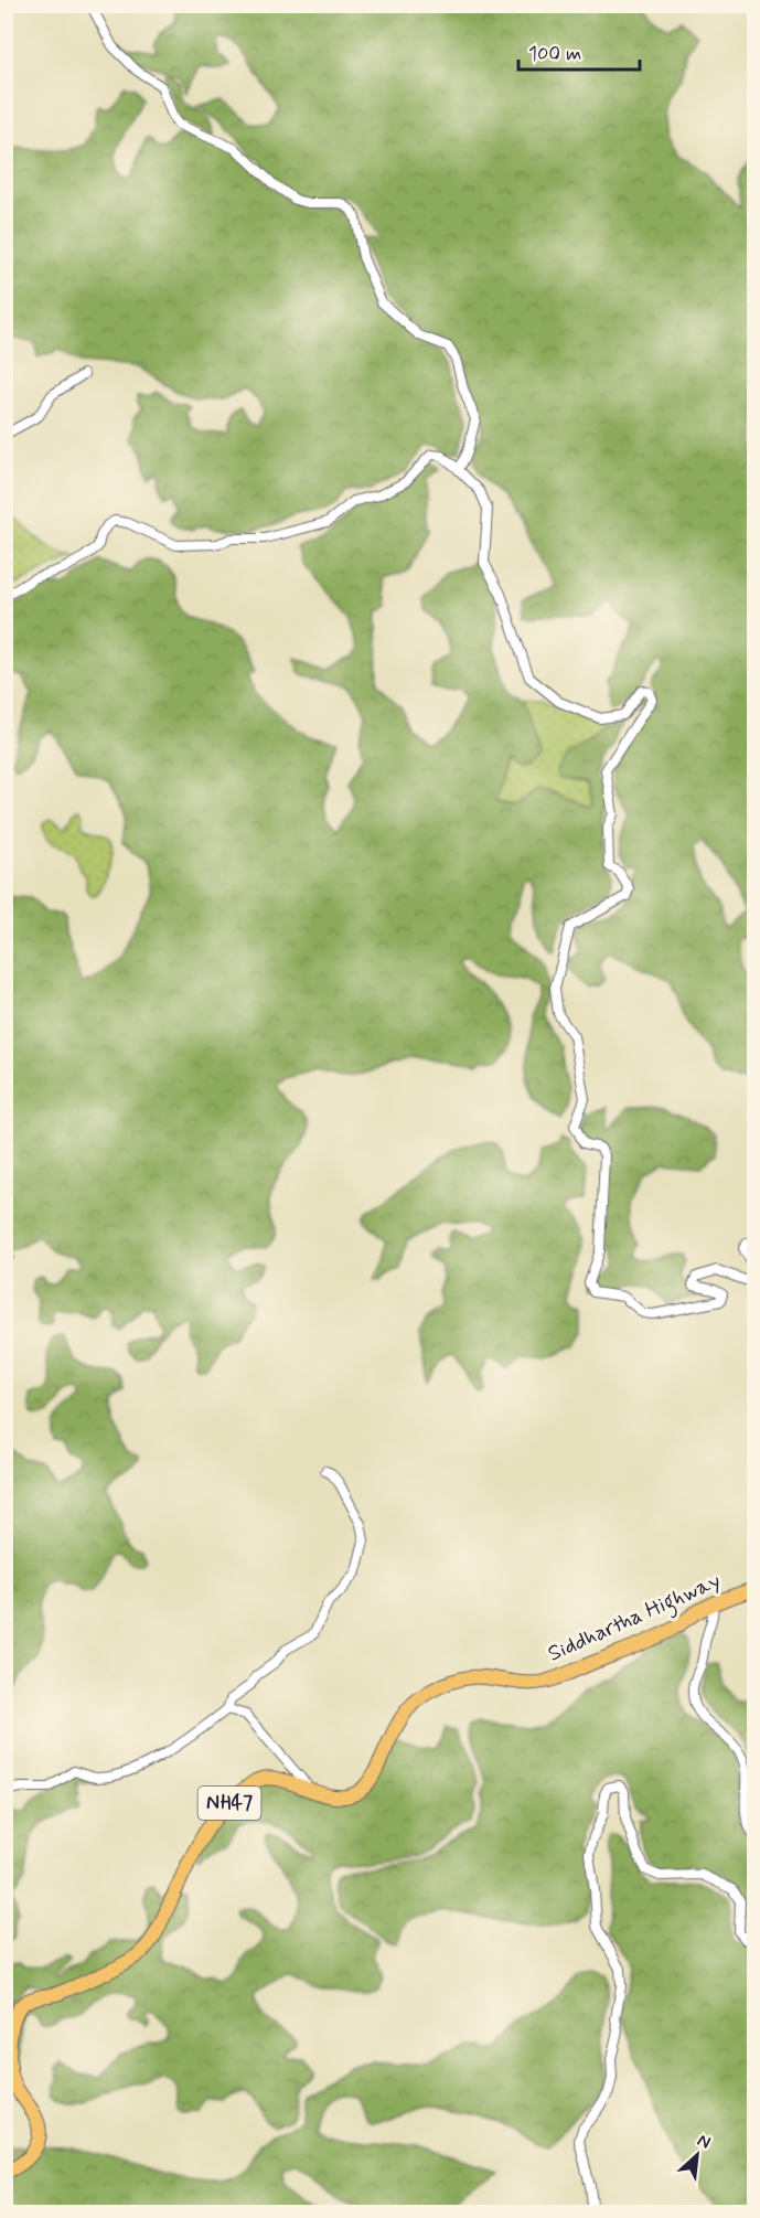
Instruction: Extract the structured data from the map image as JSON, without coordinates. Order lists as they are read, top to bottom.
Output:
{
  "streets": {
    "highway": ["Siddhartha Highway", "NH47"]
  },
  "scale_bar": "100 m",
  "north": "top right"
}
